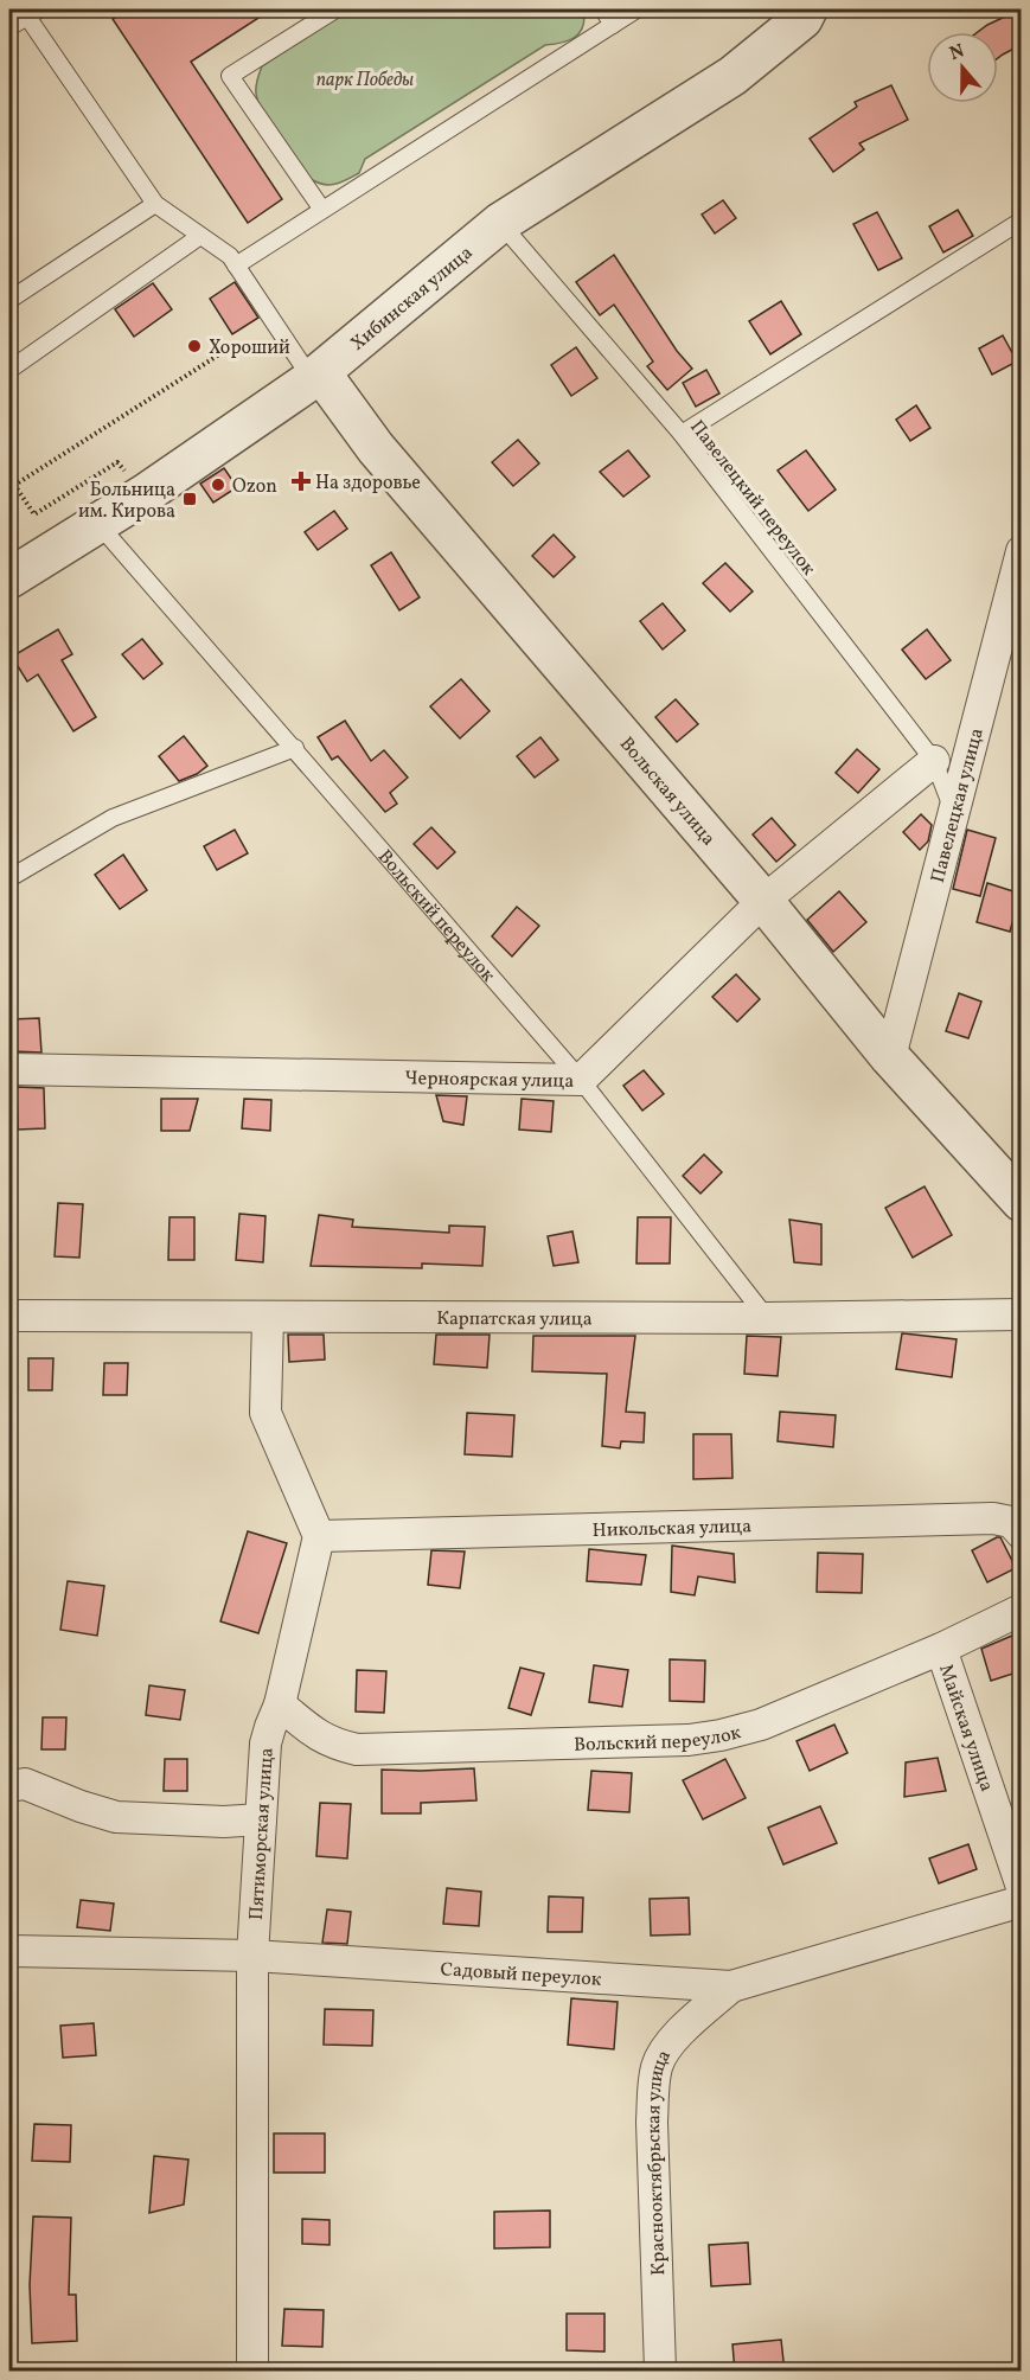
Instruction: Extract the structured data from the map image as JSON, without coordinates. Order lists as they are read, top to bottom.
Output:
{
  "streets": {
    "street": [
      "Хибинская улица",
      "Вольская улица",
      "Павелецкая улица",
      "Вольский переулок",
      "Черноярская улица",
      "Карпатская улица",
      "Никольская улица",
      "Майская улица",
      "Пятиморская улица",
      "Садовый переулок",
      "Краснооктябрьская улица"
    ],
    "lane": ["Павелецкий переулок"]
  },
  "crossings": [
    ["Хибинская улица", "Павелецкий переулок"],
    ["Хибинская улица", "Вольская улица"],
    ["Хибинская улица", "Вольский переулок"],
    ["Павелецкий переулок", "Павелецкая улица"],
    ["Павелецкий переулок", "Черноярская улица"],
    ["Вольская улица", "Павелецкая улица"],
    ["Вольская улица", "Черноярская улица"],
    ["Вольский переулок", "Черноярская улица"],
    ["Вольский переулок", "Карпатская улица"],
    ["Вольский переулок", "Майская улица"],
    ["Вольский переулок", "Пятиморская улица"],
    ["Никольская улица", "Пятиморская улица"],
    ["Пятиморская улица", "Садовый переулок"],
    ["Садовый переулок", "Краснооктябрьская улица"]
  ],
  "parks": ["парк Победы"],
  "places": {
    "other": ["Хороший", "Ozon"],
    "health": ["На здоровье"],
    "transit": ["Больница им. Кирова"]
  },
  "north": "top"
}
